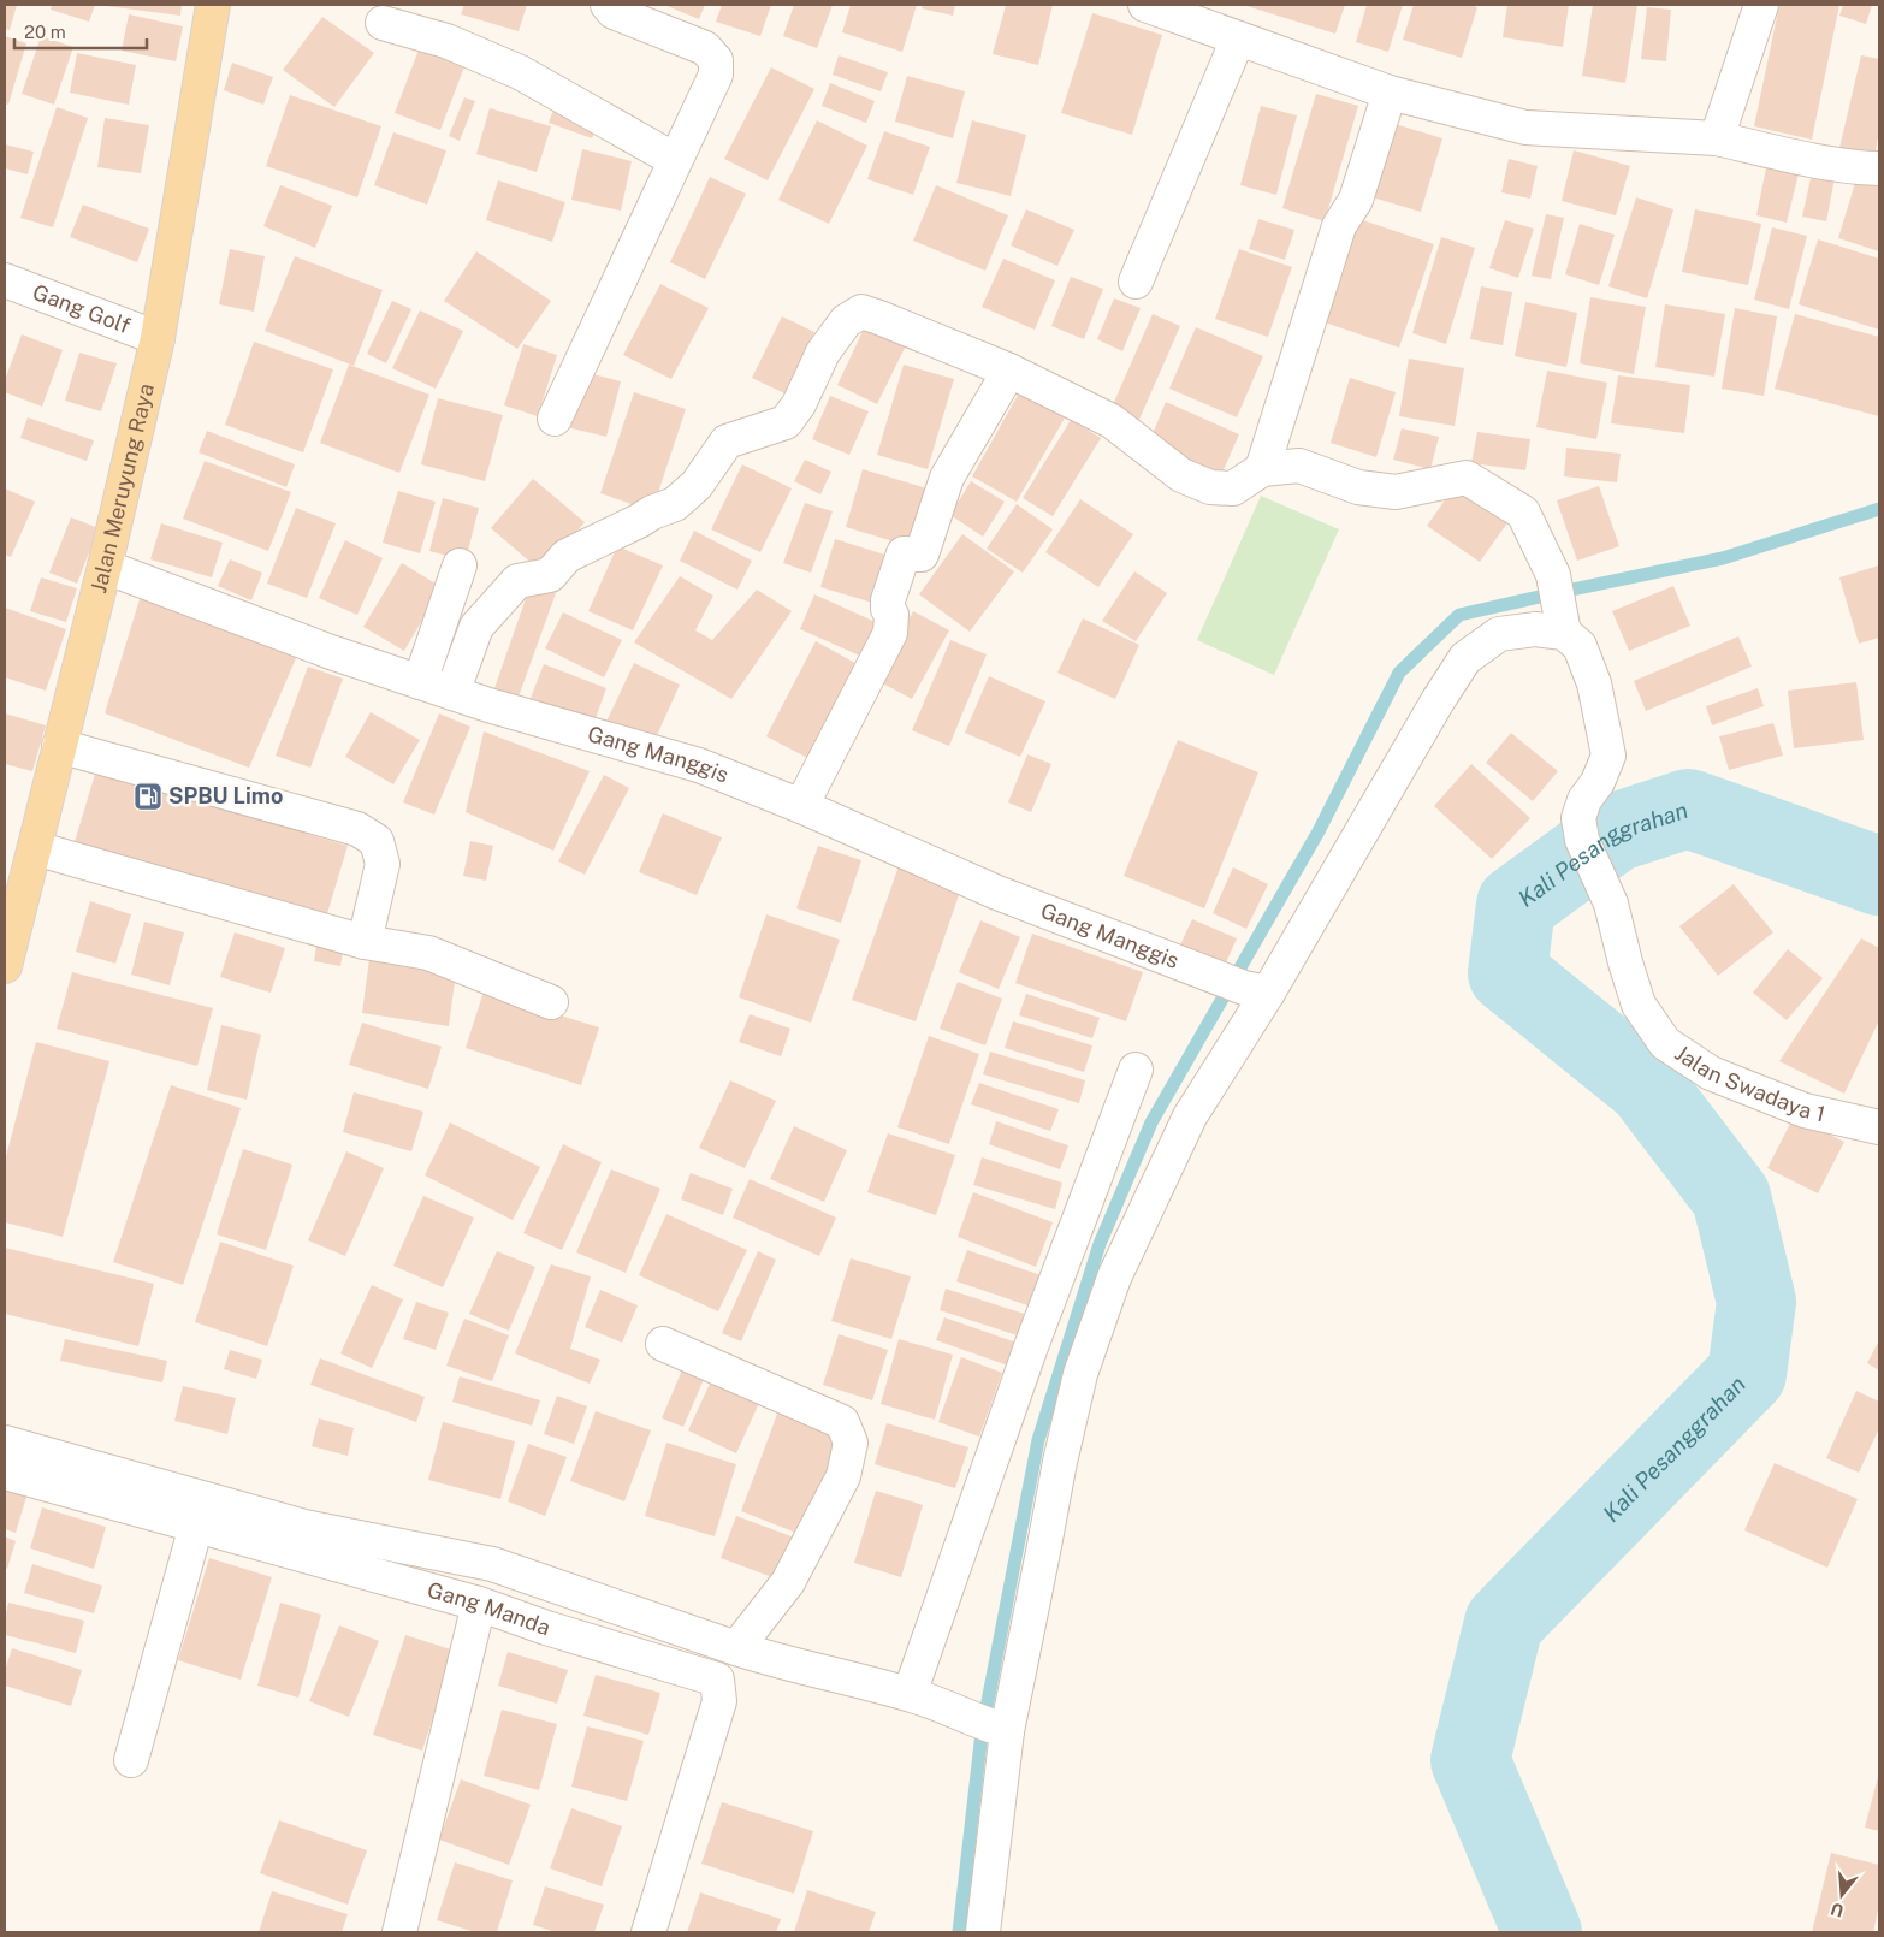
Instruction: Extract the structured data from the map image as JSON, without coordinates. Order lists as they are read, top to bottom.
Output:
{
  "streets": {
    "main road": ["Jalan Meruyung Raya"],
    "street": [
      "Gang Golf",
      "Gang Manggis",
      "Jalan Swadaya 1",
      "Gang Manda"
    ]
  },
  "crossings": [
    ["Gang Golf", "Jalan Meruyung Raya"],
    ["Jalan Meruyung Raya", "Gang Manggis"]
  ],
  "water": ["Kali Pesanggrahan"],
  "places": {
    "fuel station": ["SPBU Limo"]
  },
  "scale_bar": "20 m",
  "north": "bottom"
}
